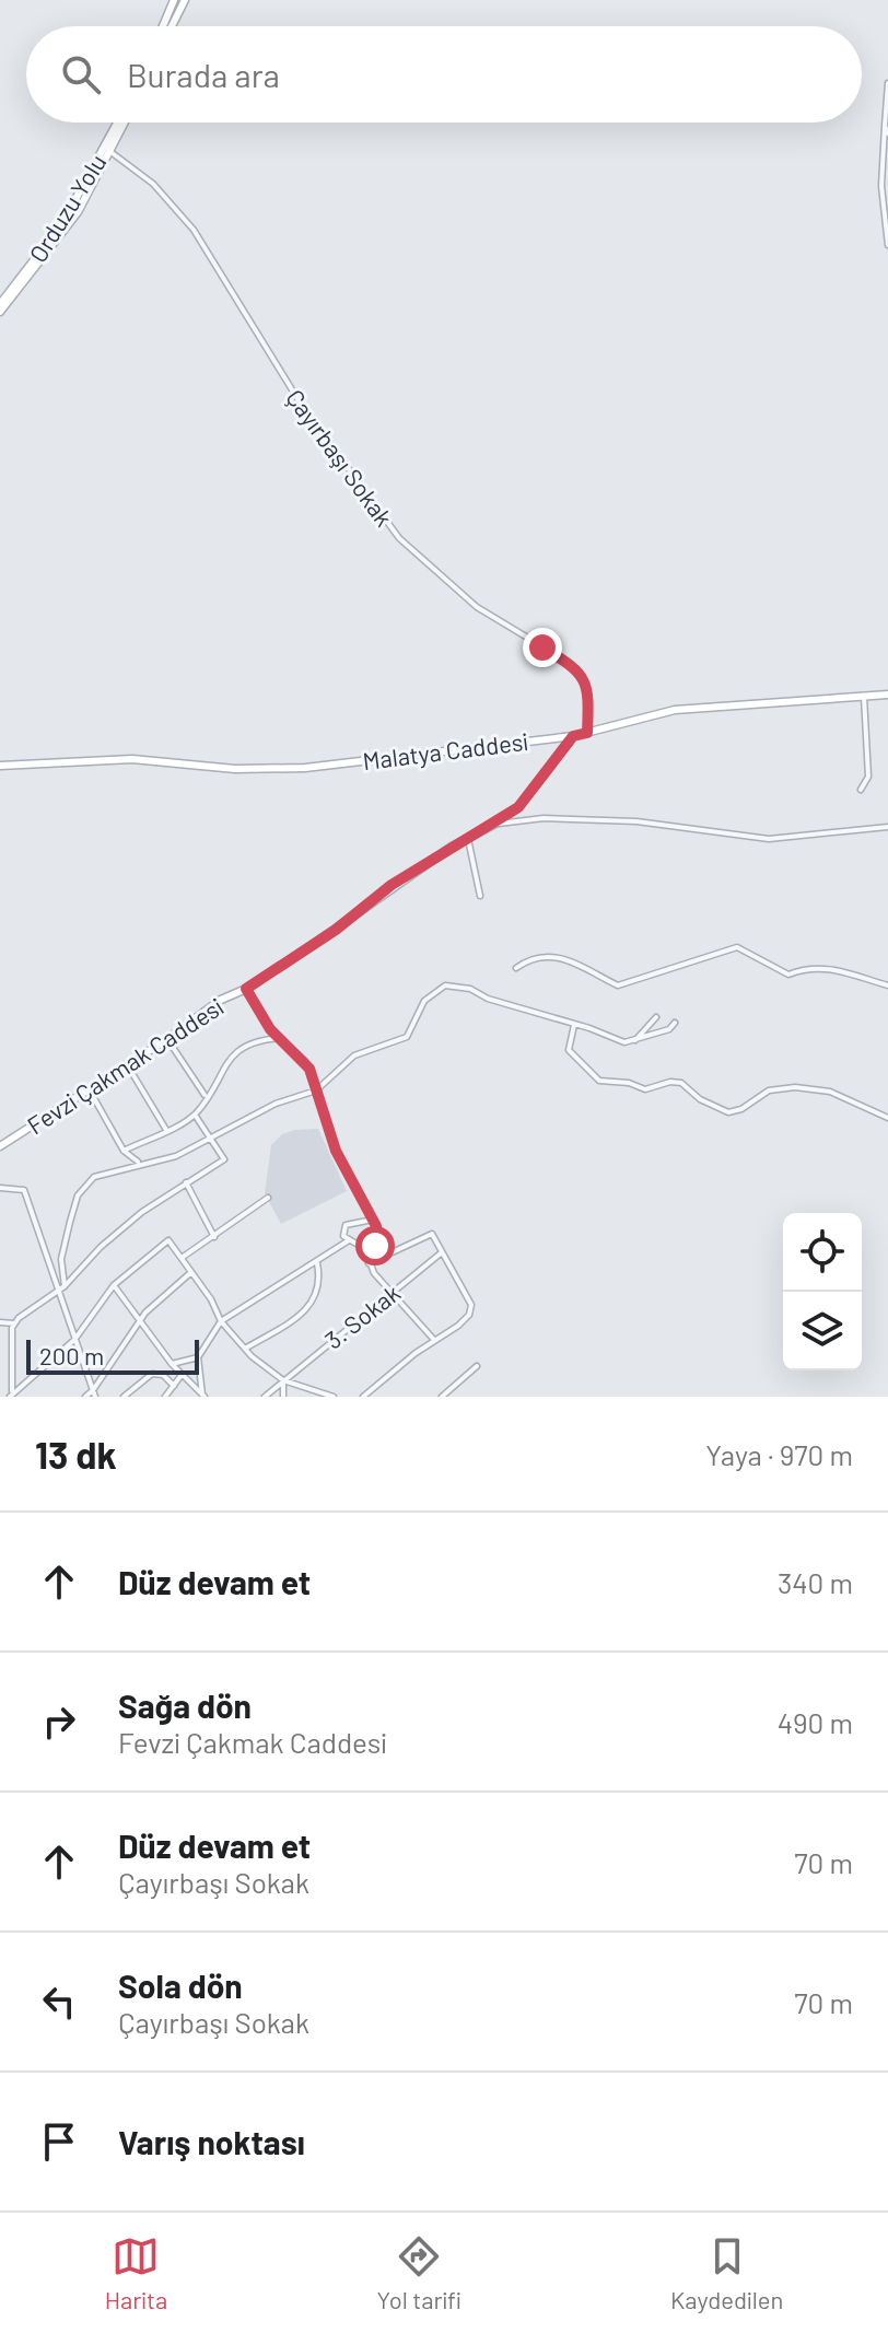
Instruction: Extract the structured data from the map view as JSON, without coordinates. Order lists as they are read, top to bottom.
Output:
{
  "streets": {
    "street": [
      "Orduzu Yolu",
      "Çayırbaşı Sokak",
      "Malatya Caddesi",
      "Fevzi Çakmak Caddesi",
      "3. Sokak"
    ]
  },
  "crossings": [
    ["Çayırbaşı Sokak", "Malatya Caddesi"],
    ["Malatya Caddesi", "Fevzi Çakmak Caddesi"]
  ],
  "scale_bar": "200 m",
  "page": {
    "search": "Burada ara",
    "scale": "200 m",
    "heading": ["13 dk", "Yaya · 970 m"],
    "list": [
      ["Düz devam et", "340 m"],
      ["Sağa dön", "Fevzi Çakmak Caddesi", "490 m"],
      ["Düz devam et", "Çayırbaşı Sokak", "70 m"],
      ["Sola dön", "Çayırbaşı Sokak", "70 m"],
      "Varış noktası"
    ],
    "nav": ["Harita", "Yol tarifi", "Kaydedilen"]
  }
}
